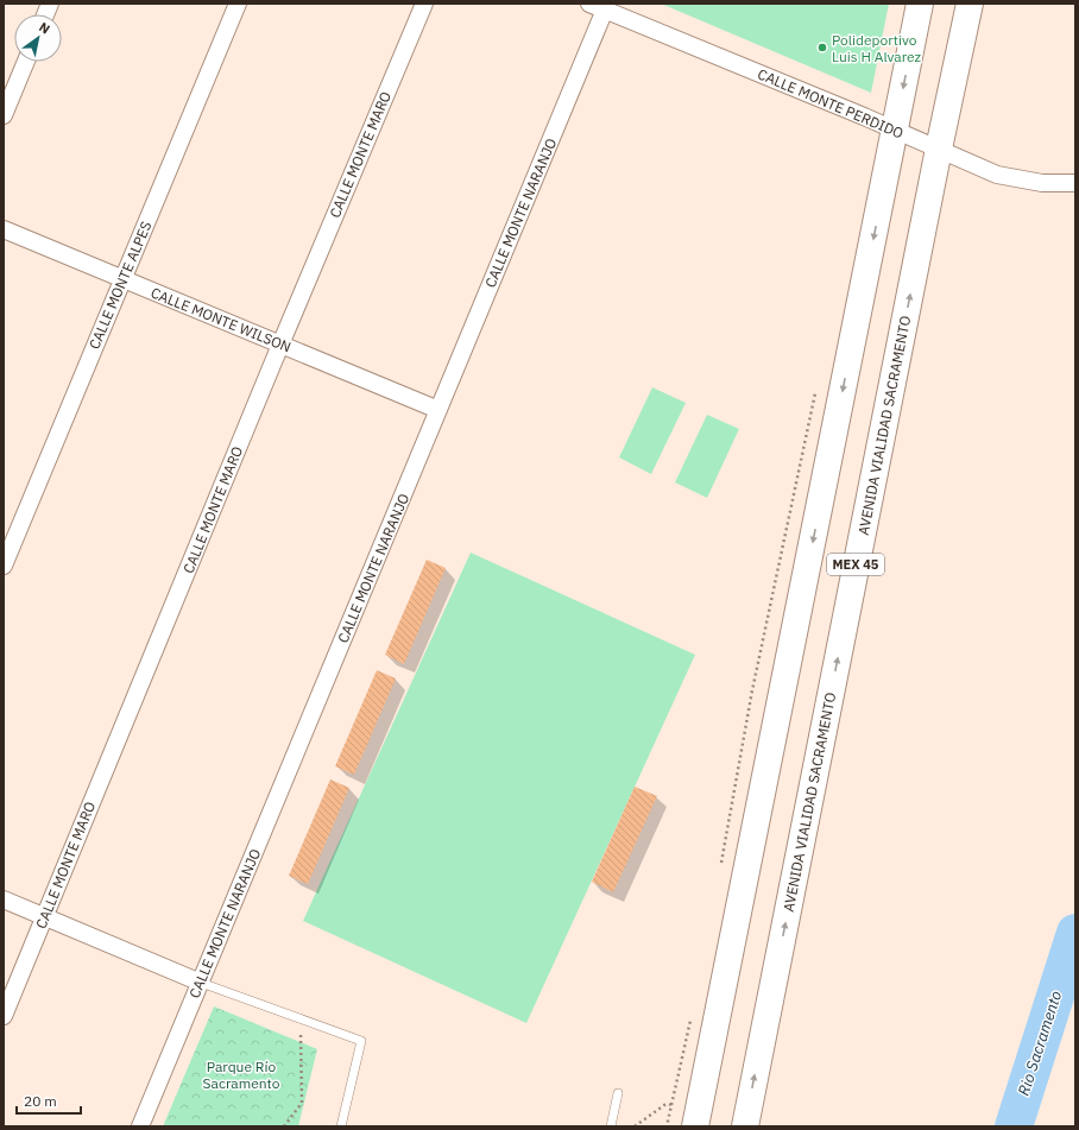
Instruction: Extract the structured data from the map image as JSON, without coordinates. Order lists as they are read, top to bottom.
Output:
{
  "streets": {
    "highway": ["AVENIDA VIALIDAD SACRAMENTO", "MEX 45"],
    "street": [
      "CALLE MONTE PERDIDO",
      "CALLE MONTE MARO",
      "CALLE MONTE NARANJO",
      "CALLE MONTE ALPES",
      "CALLE MONTE WILSON"
    ]
  },
  "crossings": [
    ["CALLE MONTE PERDIDO", "CALLE MONTE NARANJO"],
    ["CALLE MONTE PERDIDO", "AVENIDA VIALIDAD SACRAMENTO"],
    ["CALLE MONTE PERDIDO", "MEX 45"],
    ["CALLE MONTE MARO", "CALLE MONTE WILSON"],
    ["CALLE MONTE NARANJO", "CALLE MONTE WILSON"],
    ["CALLE MONTE ALPES", "CALLE MONTE WILSON"]
  ],
  "water": ["Rio Sacramento"],
  "parks": ["Parque Río Sacramento"],
  "places": ["Polideportivo Luis H Alvarez"],
  "scale_bar": "20 m",
  "north": "top right"
}
